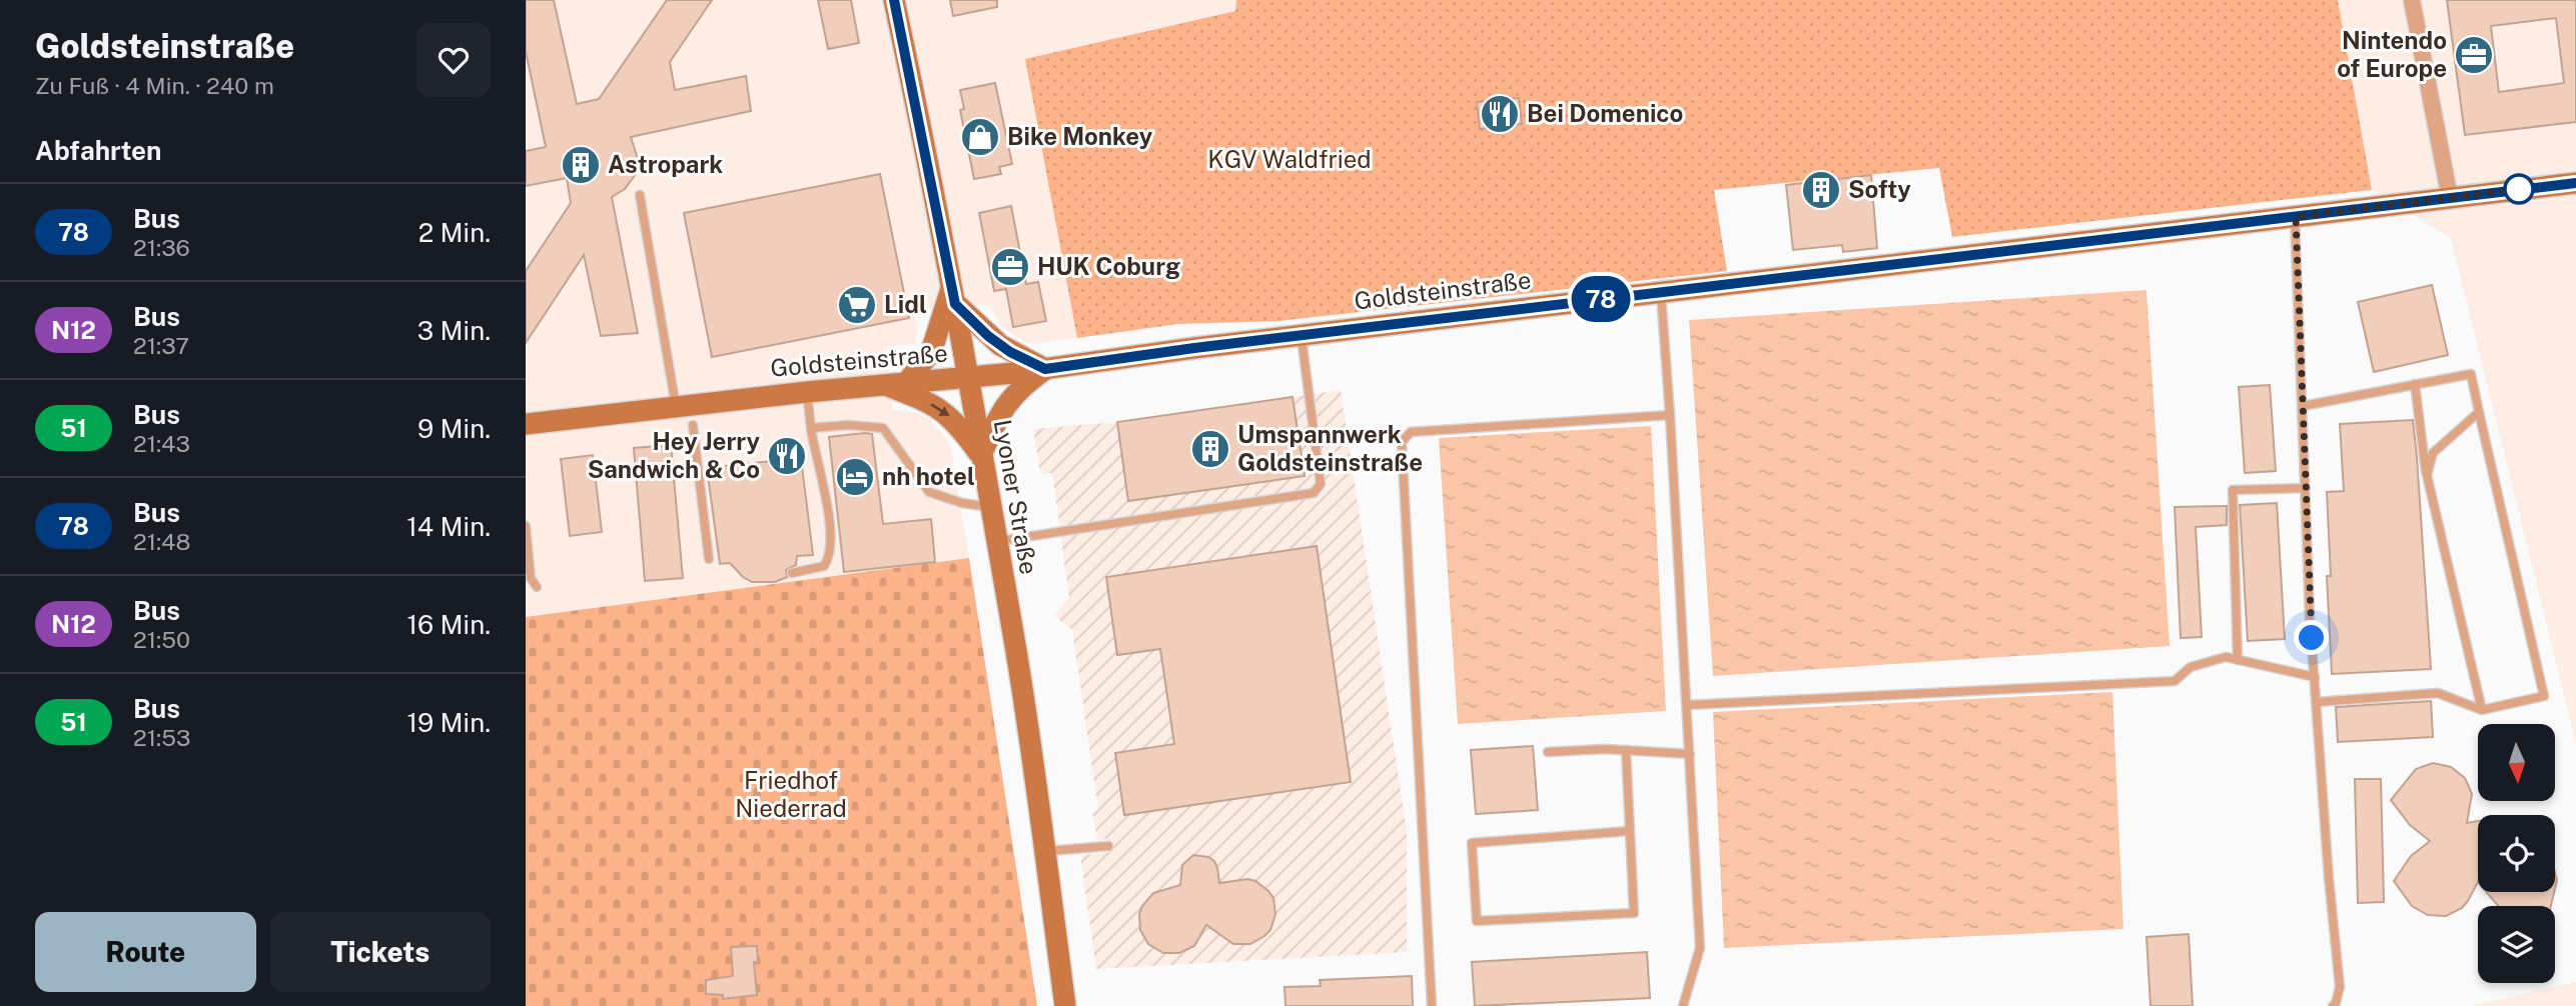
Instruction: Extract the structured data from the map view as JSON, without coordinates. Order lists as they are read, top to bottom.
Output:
{
  "streets": {
    "street": ["Goldsteinstraße", "Lyoner Straße"]
  },
  "crossings": [
    ["Goldsteinstraße", "Lyoner Straße"]
  ],
  "parks": ["KGV Waldfried", "Friedhof Niederrad"],
  "places": {
    "office": ["Nintendo of Europe", "HUK Coburg"],
    "restaurant": ["Bei Domenico", "Hey Jerry Sandwich & Co"],
    "shop": ["Bike Monkey"],
    "building": ["Astropark", "Softy", "Umspannwerk Goldsteinstraße"],
    "supermarket": ["Lidl"],
    "hotel": ["nh hotel"]
  },
  "lines": ["bus line 78"],
  "north": "bottom",
  "page": {
    "heading": [
      ["Goldsteinstraße", "Zu Fuß · 4 Min. · 240 m"],
      "Abfahrten"
    ],
    "on_map": "78",
    "list": [
      {
        "mark": "78",
        "name": "Bus",
        "note": "21:36",
        "value": "2 Min."
      },
      {
        "mark": "N12",
        "name": "Bus",
        "note": "21:37",
        "value": "3 Min."
      },
      {
        "mark": "51",
        "name": "Bus",
        "note": "21:43",
        "value": "9 Min."
      },
      {
        "mark": "78",
        "name": "Bus",
        "note": "21:48",
        "value": "14 Min."
      },
      {
        "mark": "N12",
        "name": "Bus",
        "note": "21:50",
        "value": "16 Min."
      },
      {
        "mark": "51",
        "name": "Bus",
        "note": "21:53",
        "value": "19 Min."
      }
    ],
    "buttons": ["Route", "Tickets"]
  }
}
